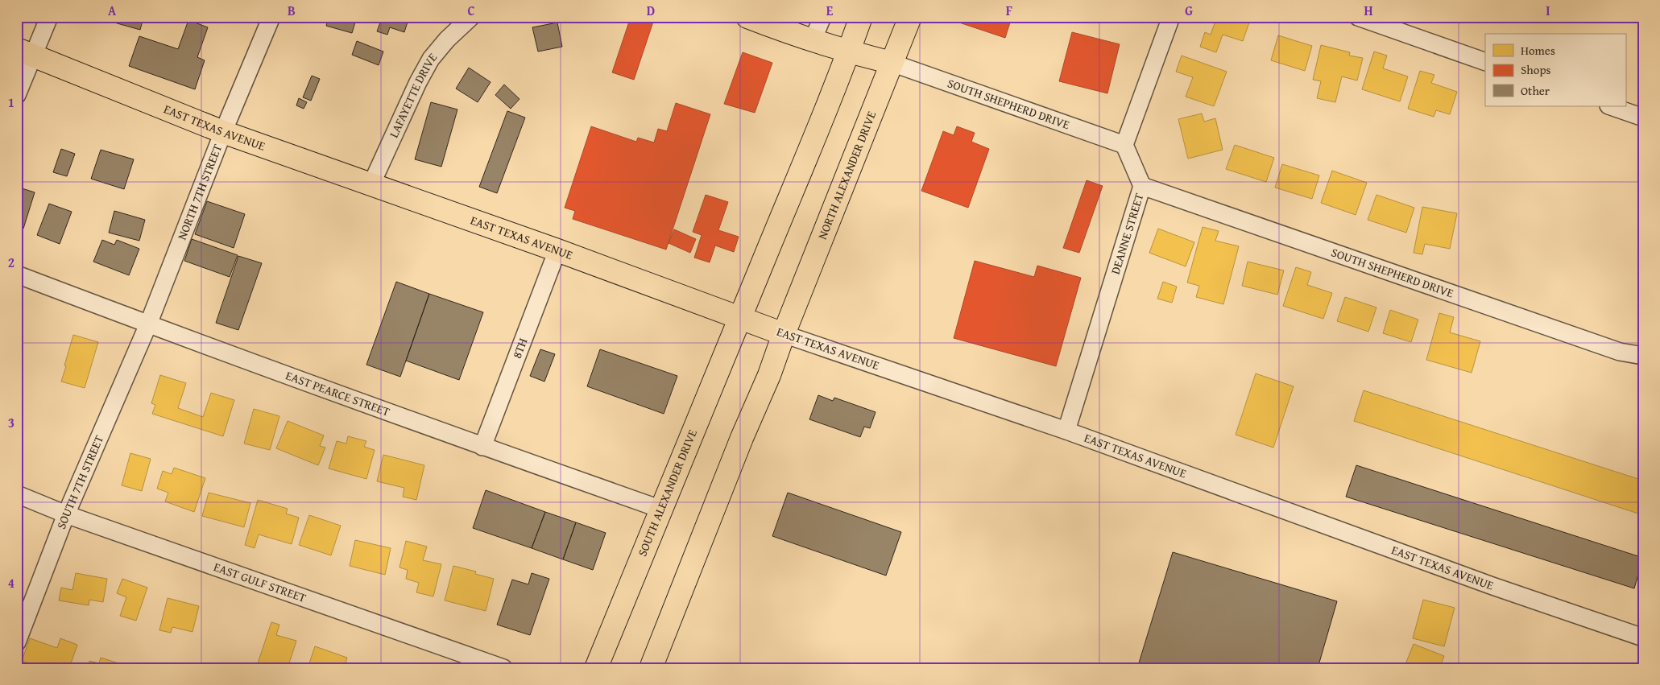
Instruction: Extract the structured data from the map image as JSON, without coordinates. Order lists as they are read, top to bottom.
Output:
{
  "streets": {
    "main road": ["EAST TEXAS AVENUE", "NORTH ALEXANDER DRIVE", "SOUTH ALEXANDER DRIVE"],
    "street": [
      "LAFAYETTE DRIVE",
      "SOUTH SHEPHERD DRIVE",
      "NORTH 7TH STREET",
      "DEANNE STREET",
      "8TH",
      "EAST PEARCE STREET",
      "SOUTH 7TH STREET",
      "EAST GULF STREET"
    ]
  },
  "crossings": [
    ["LAFAYETTE DRIVE", "EAST TEXAS AVENUE"],
    ["SOUTH SHEPHERD DRIVE", "NORTH ALEXANDER DRIVE"],
    ["SOUTH SHEPHERD DRIVE", "DEANNE STREET"],
    ["EAST TEXAS AVENUE", "NORTH ALEXANDER DRIVE"],
    ["EAST TEXAS AVENUE", "NORTH 7TH STREET"],
    ["EAST TEXAS AVENUE", "DEANNE STREET"],
    ["EAST TEXAS AVENUE", "8TH"],
    ["EAST TEXAS AVENUE", "SOUTH ALEXANDER DRIVE"],
    ["NORTH 7TH STREET", "EAST PEARCE STREET"],
    ["NORTH 7TH STREET", "SOUTH 7TH STREET"],
    ["8TH", "EAST PEARCE STREET"],
    ["EAST PEARCE STREET", "SOUTH 7TH STREET"],
    ["EAST PEARCE STREET", "SOUTH ALEXANDER DRIVE"],
    ["SOUTH 7TH STREET", "EAST GULF STREET"]
  ],
  "legend": ["Homes", "Shops", "Other"],
  "grid": {
    "columns": [
      "A",
      "B",
      "C",
      "D",
      "E",
      "F",
      "G",
      "H",
      "I"
    ],
    "rows": [
      "1",
      "2",
      "3",
      "4"
    ]
  }
}
